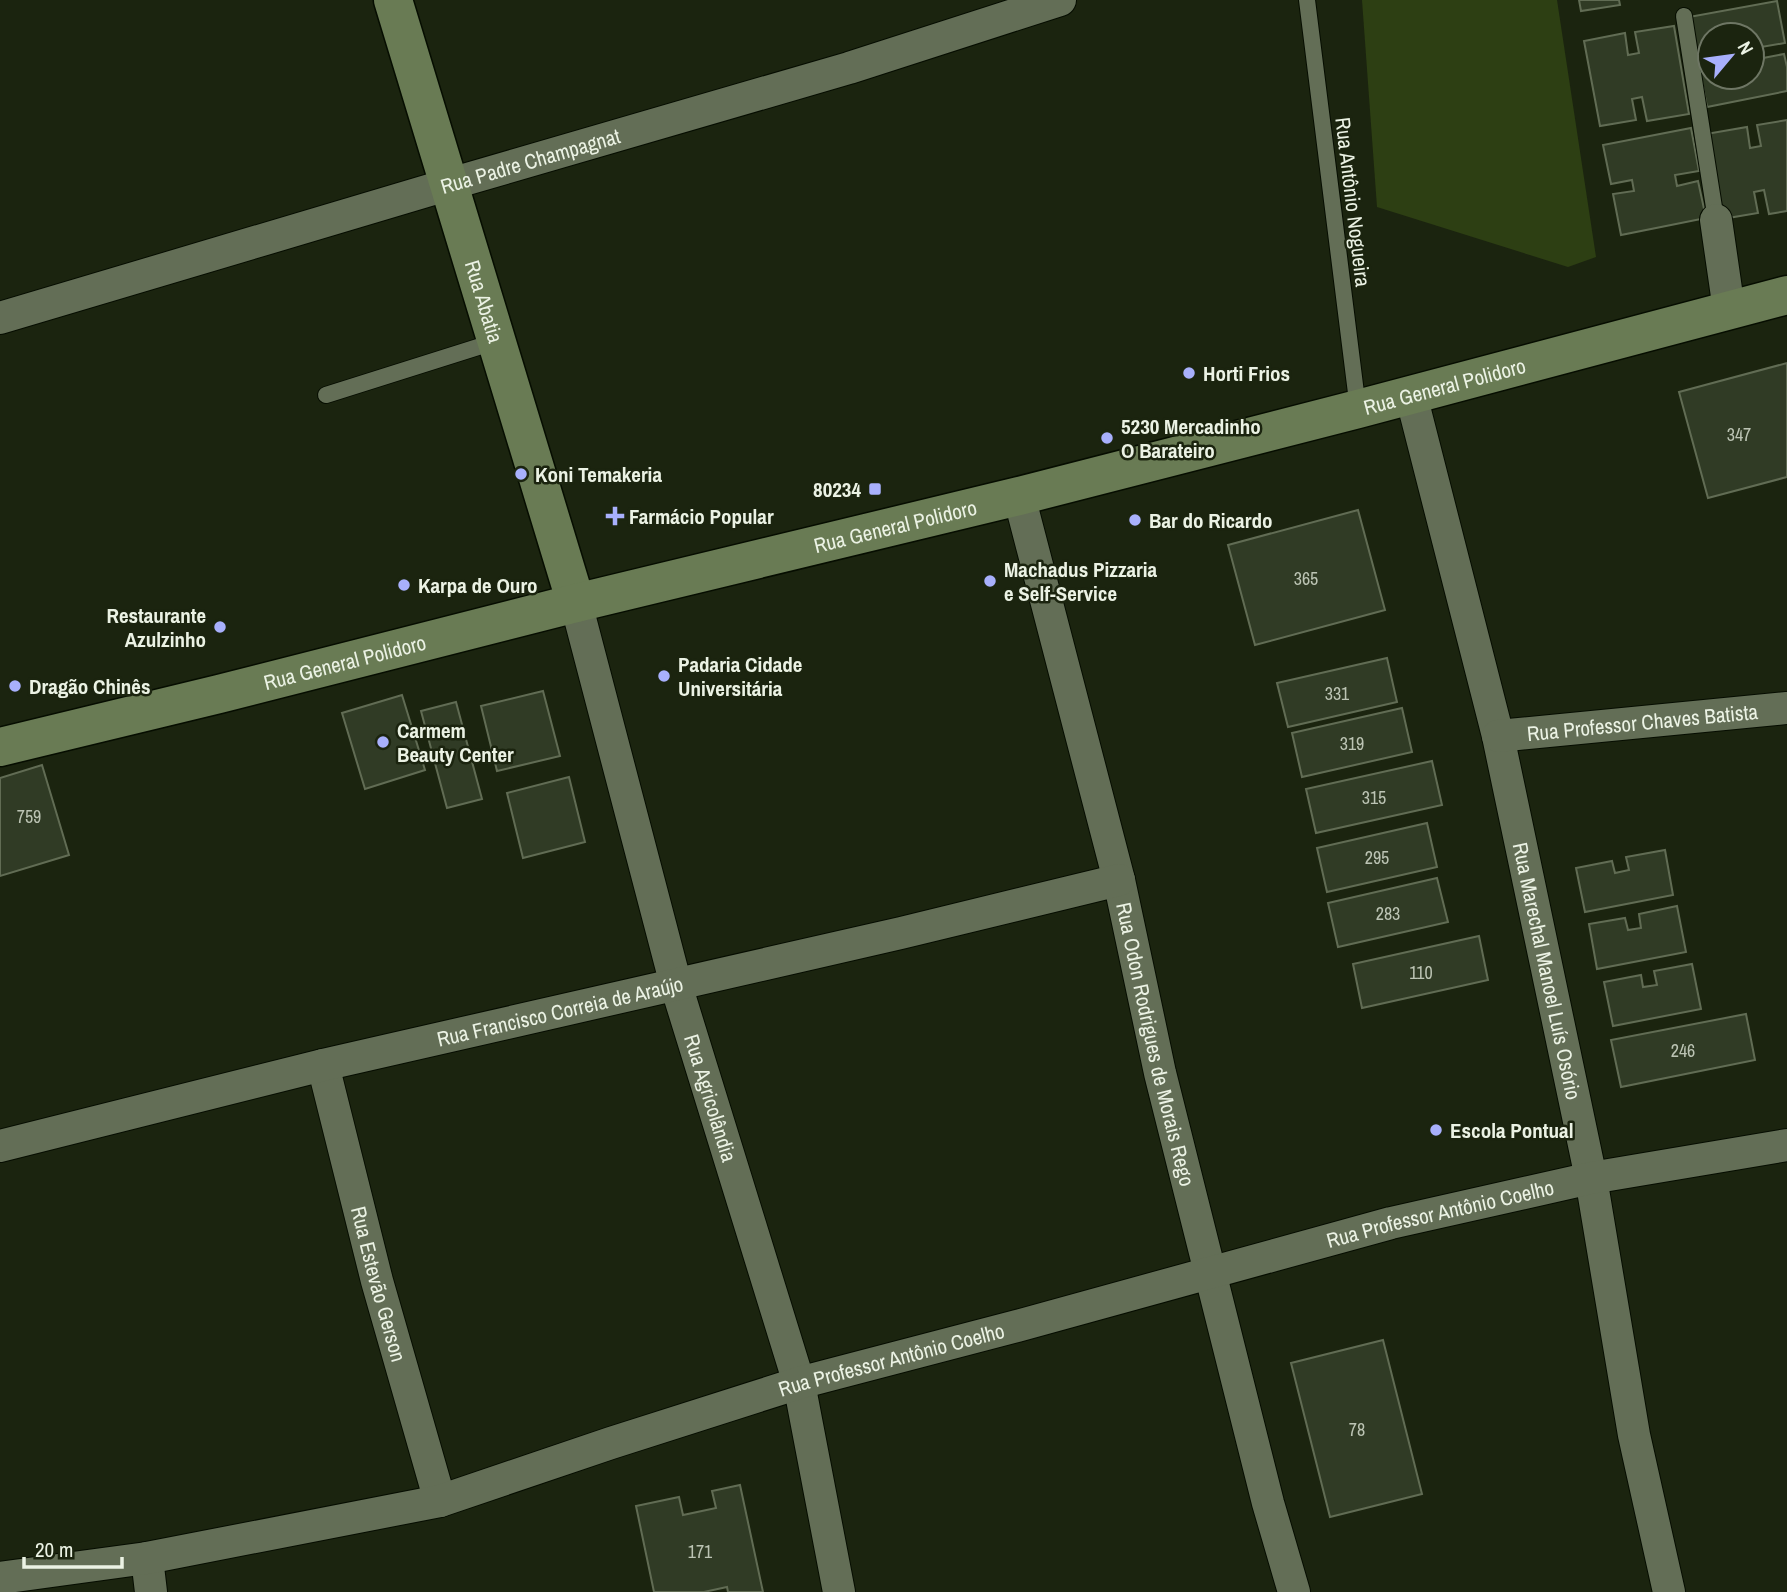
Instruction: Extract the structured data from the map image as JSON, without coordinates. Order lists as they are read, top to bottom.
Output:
{
  "streets": {
    "street": [
      "Rua Padre Champagnat",
      "Rua Abatia",
      "Rua General Polidoro",
      "Rua Professor Chaves Batista",
      "Rua Marechal Manoel Luís Osório",
      "Rua Francisco Correia de Araújo",
      "Rua Odon Rodrigues de Morais Rego",
      "Rua Agricolândia",
      "Rua Professor Antônio Coelho",
      "Rua Estevão Gerson"
    ],
    "lane": ["Rua Antônio Nogueira"]
  },
  "crossings": [
    ["Rua Padre Champagnat", "Rua Abatia"],
    ["Rua Antônio Nogueira", "Rua General Polidoro"],
    ["Rua Abatia", "Rua General Polidoro"],
    ["Rua Abatia", "Rua Agricolândia"],
    ["Rua General Polidoro", "Rua Marechal Manoel Luís Osório"],
    ["Rua General Polidoro", "Rua Odon Rodrigues de Morais Rego"],
    ["Rua General Polidoro", "Rua Agricolândia"],
    ["Rua Professor Chaves Batista", "Rua Marechal Manoel Luís Osório"],
    ["Rua Marechal Manoel Luís Osório", "Rua Professor Antônio Coelho"],
    ["Rua Francisco Correia de Araújo", "Rua Odon Rodrigues de Morais Rego"],
    ["Rua Francisco Correia de Araújo", "Rua Agricolândia"],
    ["Rua Francisco Correia de Araújo", "Rua Estevão Gerson"],
    ["Rua Odon Rodrigues de Morais Rego", "Rua Professor Antônio Coelho"],
    ["Rua Agricolândia", "Rua Professor Antônio Coelho"],
    ["Rua Professor Antônio Coelho", "Rua Estevão Gerson"]
  ],
  "places": {
    "other": [
      "Horti Frios",
      "5230 Mercadinho O Barateiro",
      "Koni Temakeria",
      "Bar do Ricardo",
      "Machadus Pizzaria e Self-Service",
      "Karpa de Ouro",
      "Restaurante Azulzinho",
      "Padaria Cidade Universitária",
      "Dragão Chinês",
      "Carmem Beauty Center",
      "Escola Pontual"
    ],
    "transit": ["80234"],
    "health": ["Farmácio Popular"]
  },
  "house_numbers": [
    "347",
    "365",
    "331",
    "319",
    "315",
    "759",
    "295",
    "283",
    "110",
    "246",
    "78",
    "171"
  ],
  "scale_bar": "20 m",
  "north": "top right"
}
